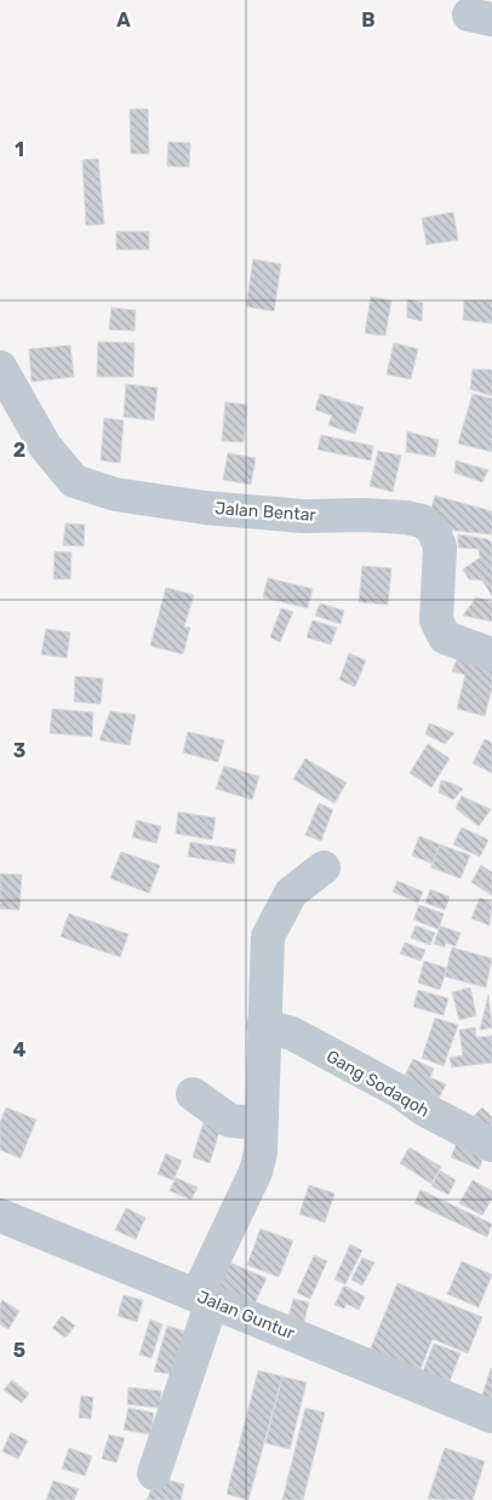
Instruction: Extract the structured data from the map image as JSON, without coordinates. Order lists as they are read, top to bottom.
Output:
{
  "streets": {
    "street": ["Jalan Bentar", "Gang Sodaqoh", "Jalan Guntur"]
  },
  "grid": {
    "columns": ["A", "B"],
    "rows": [
      "1",
      "2",
      "3",
      "4",
      "5"
    ]
  }
}
